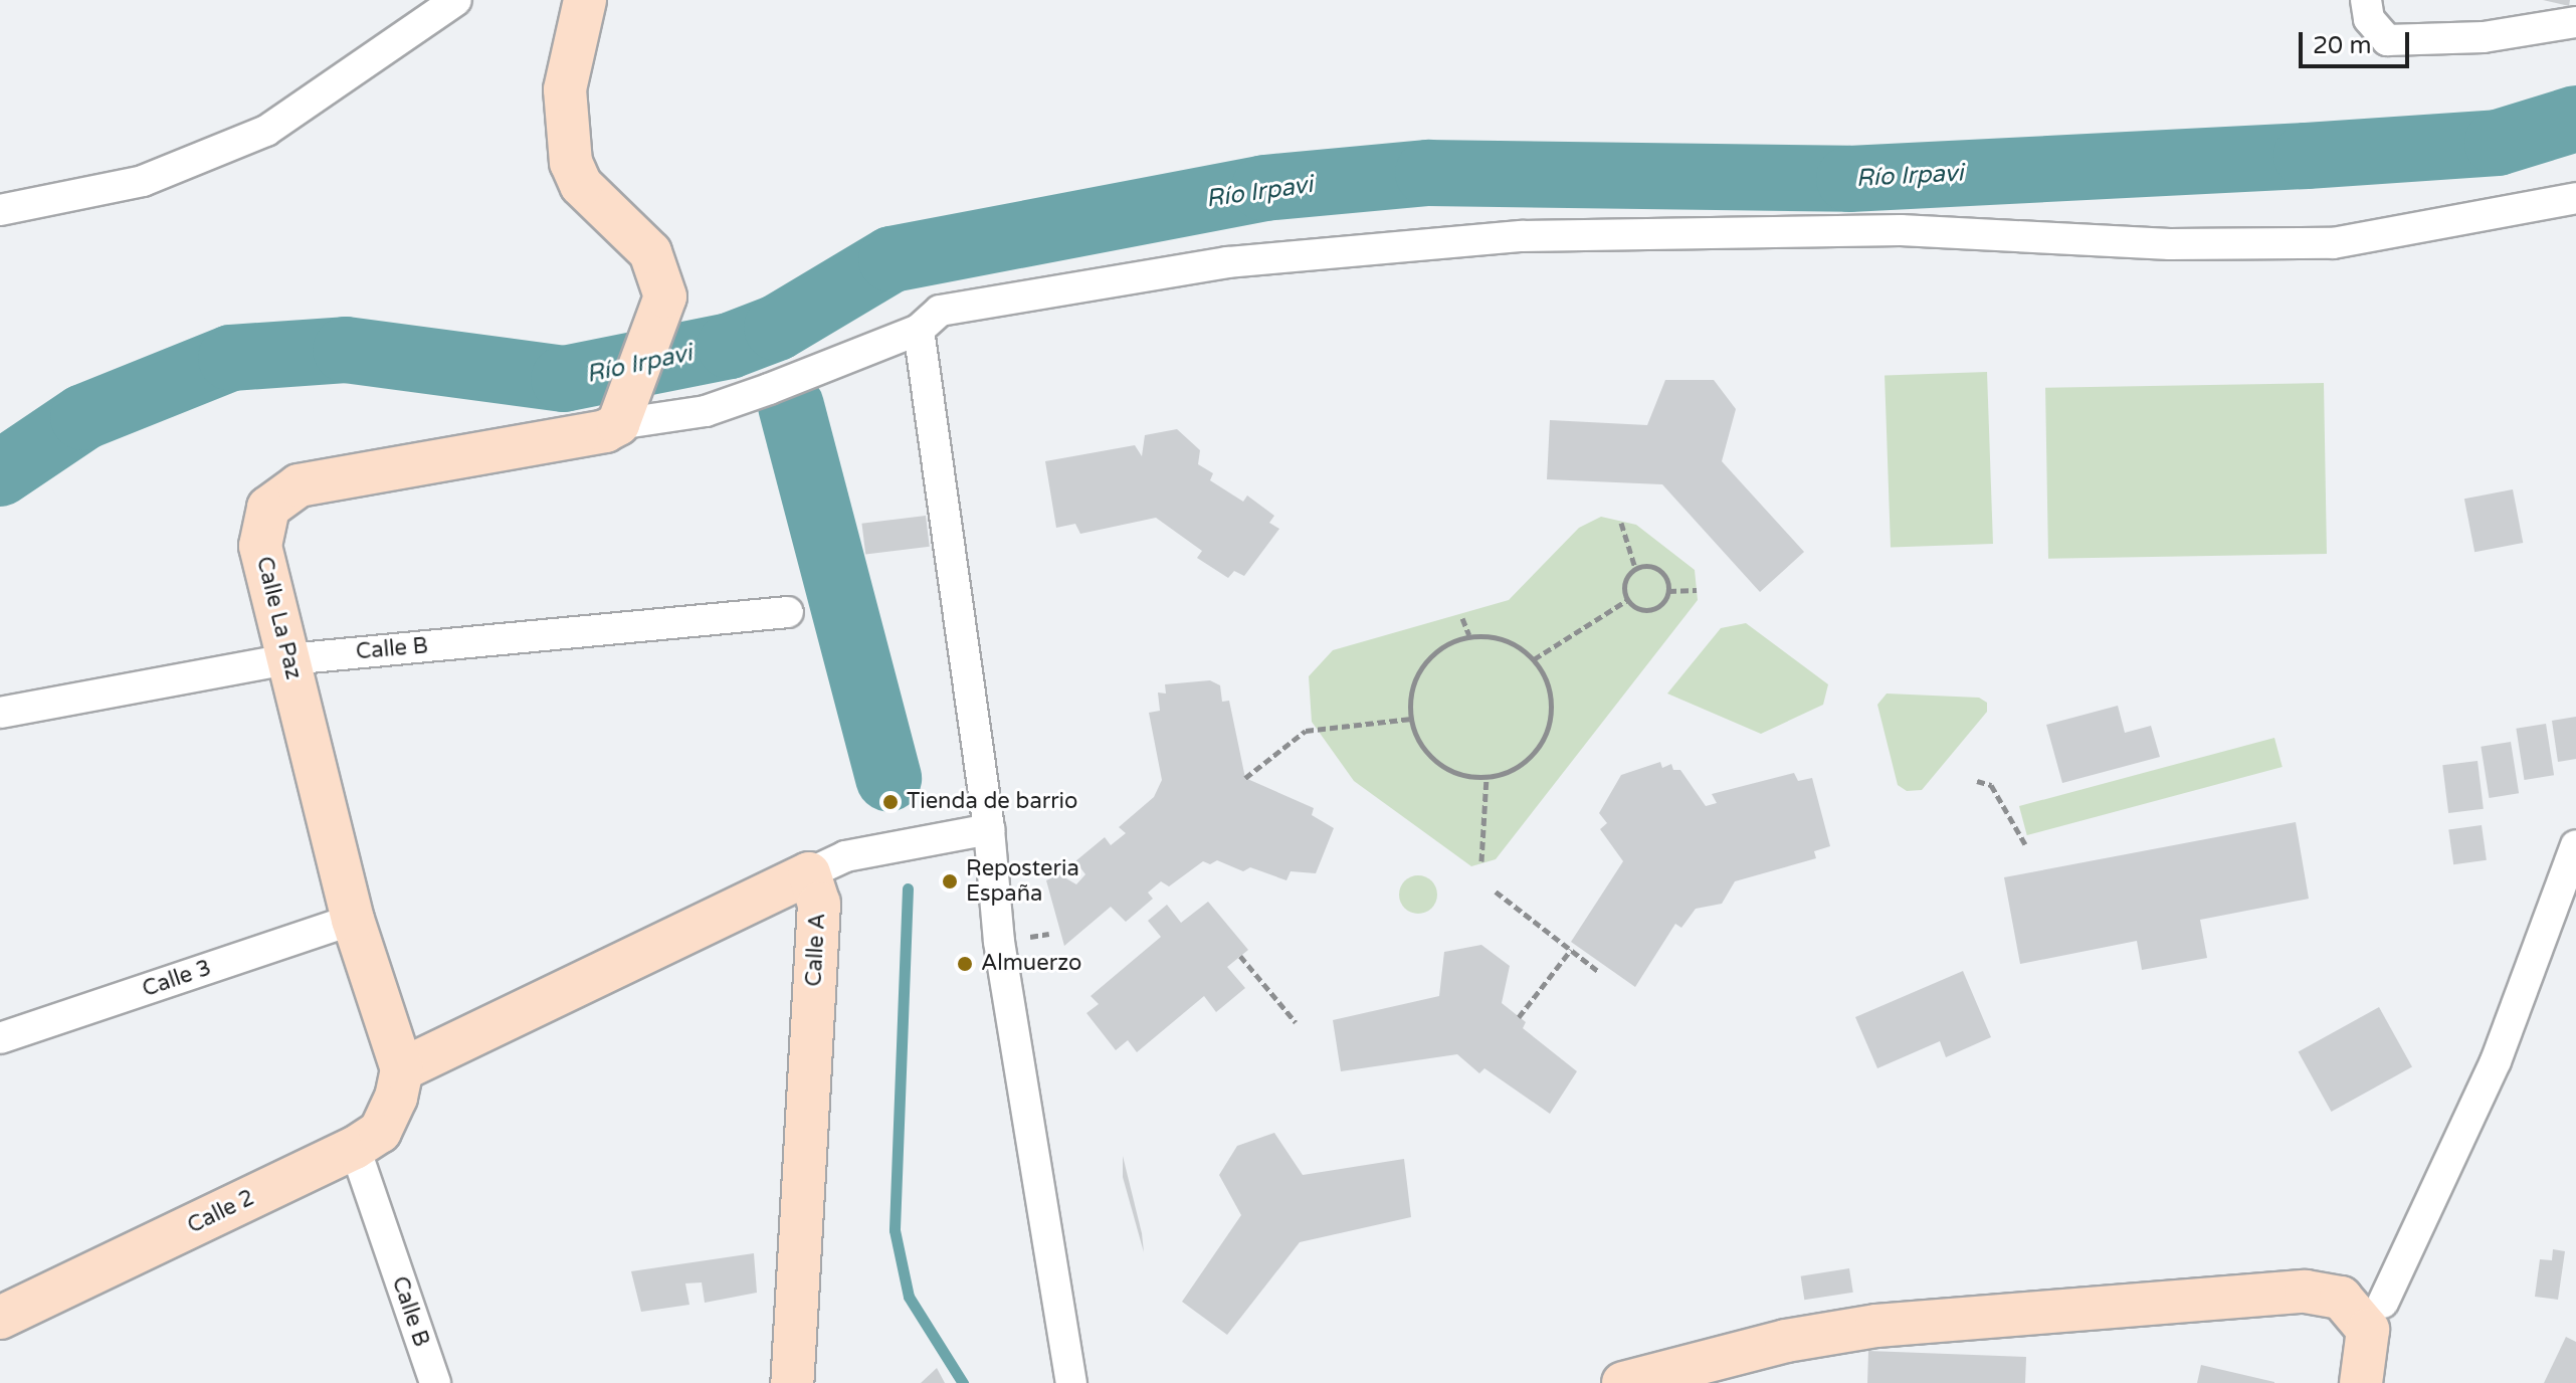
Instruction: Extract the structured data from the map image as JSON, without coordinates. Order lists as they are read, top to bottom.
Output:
{
  "streets": {
    "main road": ["Calle La Paz", "Calle A", "Calle 2"],
    "street": ["Calle B", "Calle 3"]
  },
  "crossings": [
    ["Calle La Paz", "Calle B"],
    ["Calle La Paz", "Calle 3"],
    ["Calle La Paz", "Calle 2"],
    ["Calle B", "Calle 2"]
  ],
  "water": ["Río Irpavi"],
  "places": ["Tienda de barrio", "Reposteria España", "Almuerzo"],
  "scale_bar": "20 m"
}
